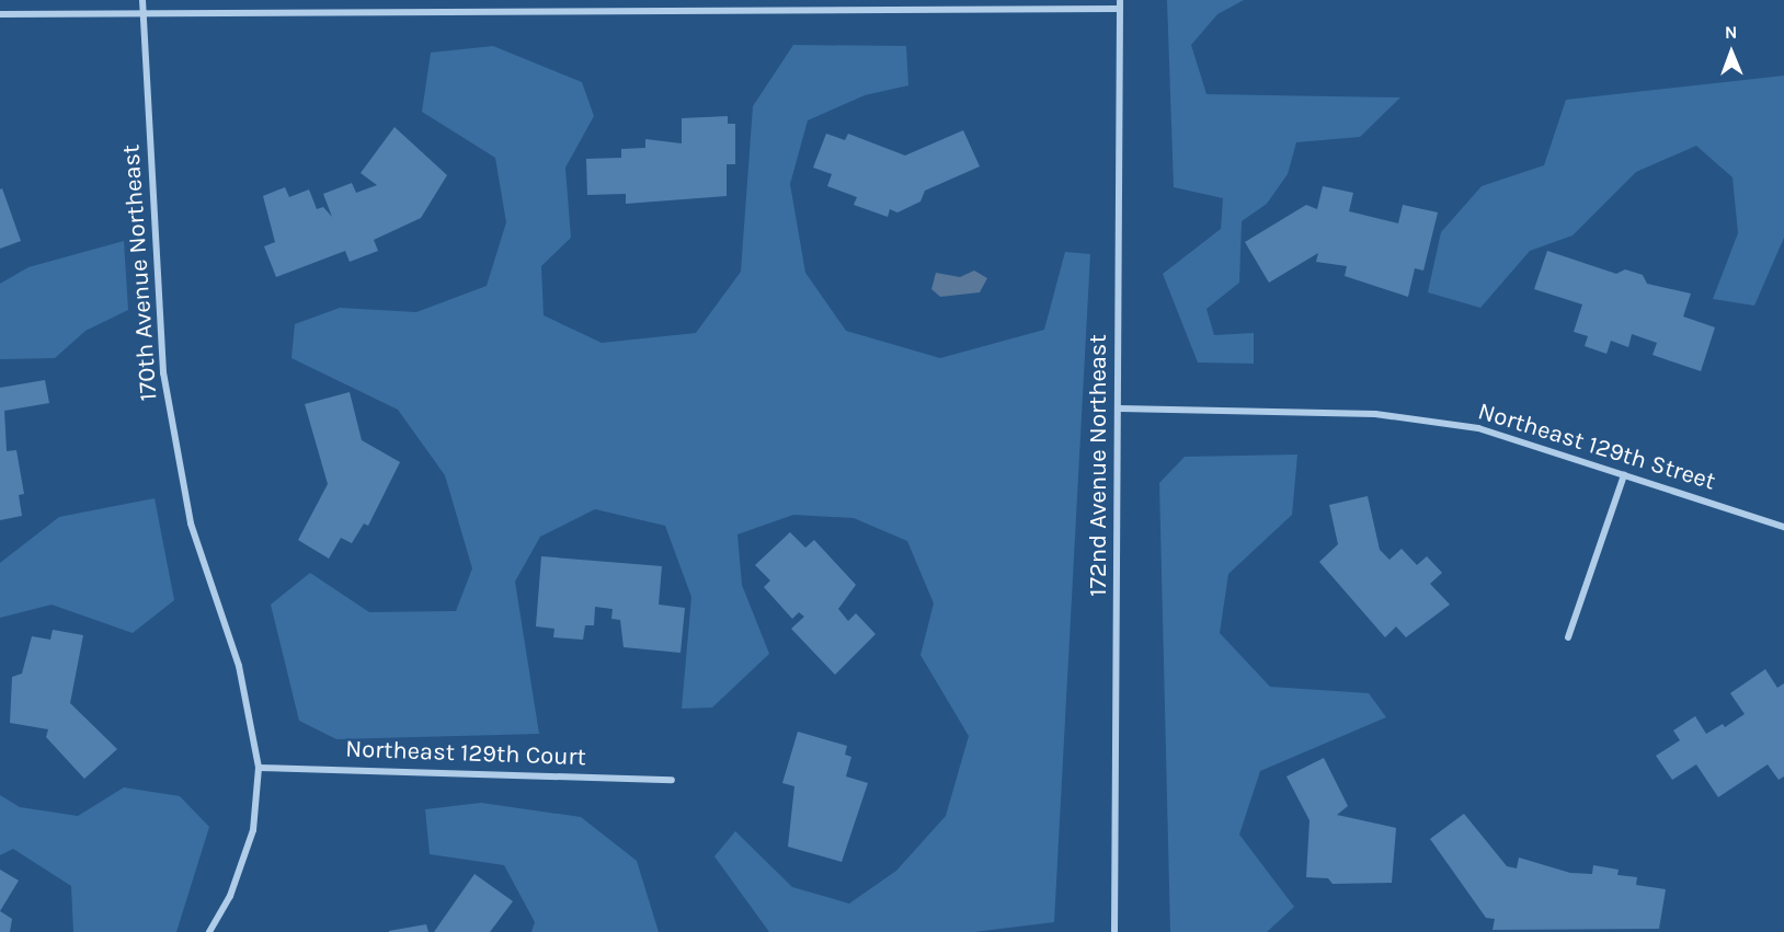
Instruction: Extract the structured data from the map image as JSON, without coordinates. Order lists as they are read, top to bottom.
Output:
{
  "streets": {
    "street": [
      "170th Avenue Northeast",
      "Northeast 129th Street",
      "172nd Avenue Northeast",
      "Northeast 129th Court"
    ]
  },
  "crossings": [
    ["170th Avenue Northeast", "Northeast 129th Court"],
    ["Northeast 129th Street", "172nd Avenue Northeast"]
  ],
  "north": "top"
}
